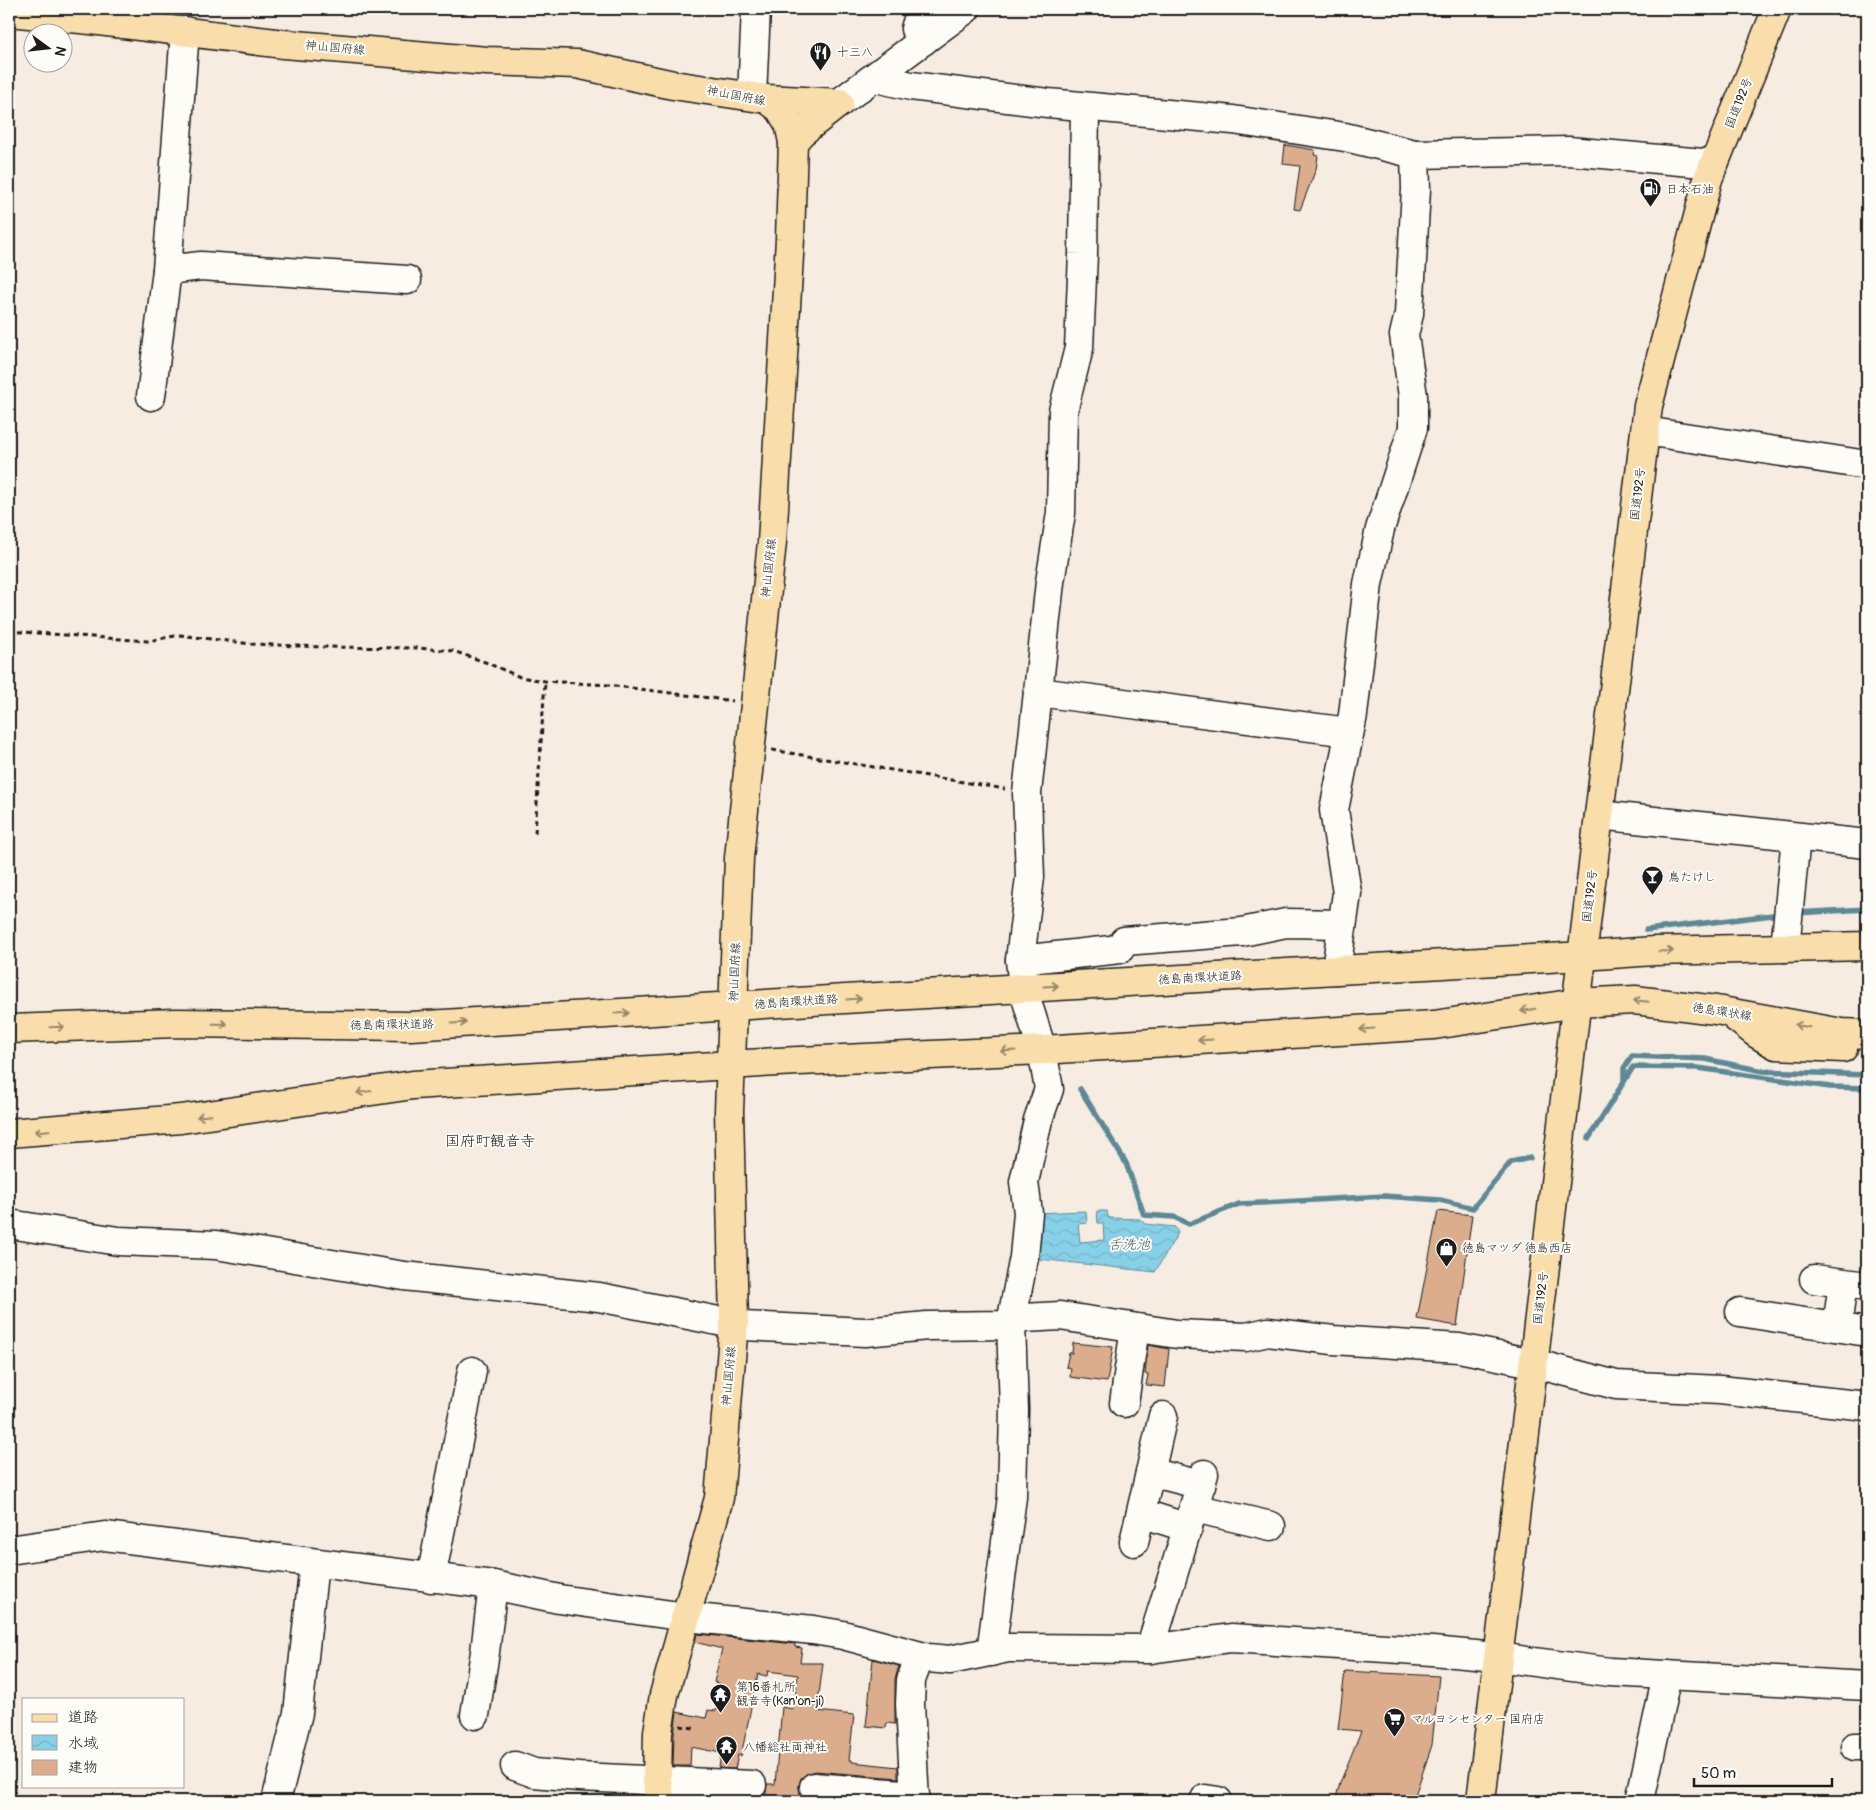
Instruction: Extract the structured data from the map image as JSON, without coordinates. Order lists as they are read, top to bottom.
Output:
{
  "streets": {
    "main road": [
      "神山国府線",
      "国道192号",
      "徳島南環状道路",
      "徳島環状線"
    ]
  },
  "crossings": [
    ["神山国府線", "徳島南環状道路"],
    ["国道192号", "徳島南環状道路"],
    ["国道192号", "徳島環状線"]
  ],
  "districts": ["国府町観音寺"],
  "water": ["舌洗池"],
  "places": {
    "restaurant": ["十三八"],
    "fuel station": ["日本石油"],
    "bar": ["鳥たけし"],
    "shop": ["徳島マツダ 徳島西店"],
    "temple": ["第16番札所 観音寺(Kan'on-ji)", "八幡総社両神社"],
    "supermarket": ["マルヨシセンター 国府店"]
  },
  "legend": ["道路", "水域", "建物"],
  "scale_bar": "50 m",
  "north": "right"
}
